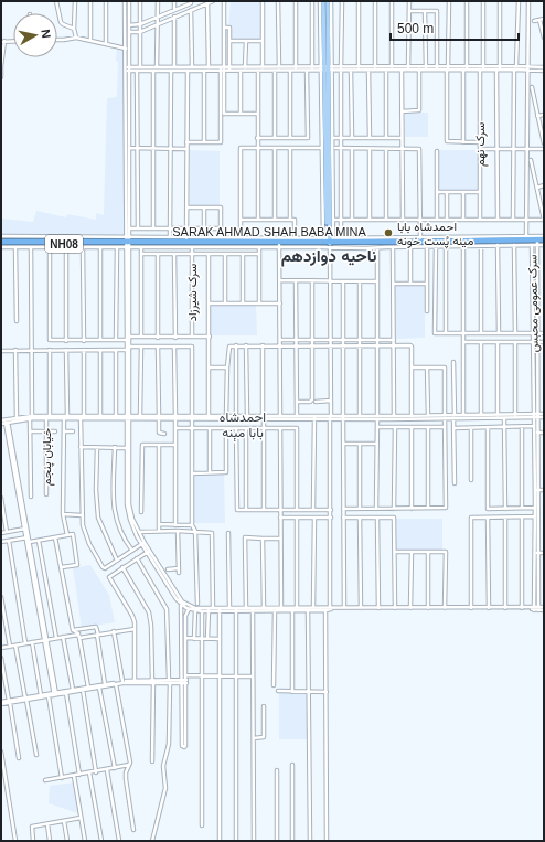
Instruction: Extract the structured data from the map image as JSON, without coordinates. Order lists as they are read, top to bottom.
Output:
{
  "streets": {
    "highway": ["SARAK AHMAD SHAH BABA MINA", "NH08"],
    "street": [
      "سرک نهم",
      "سرک شیرزاد",
      "سرک عمومی محبس",
      "خیابان پنجم"
    ]
  },
  "crossings": [
    ["SARAK AHMAD SHAH BABA MINA", "NH08"],
    ["NH08", "سرک عمومی محبس"]
  ],
  "districts": ["ناحیه دوازدهم", "احمدشاه بابا مېنه"],
  "places": ["احمدشاه بابا مینه پُست خونه"],
  "scale_bar": "500 m",
  "north": "right"
}
